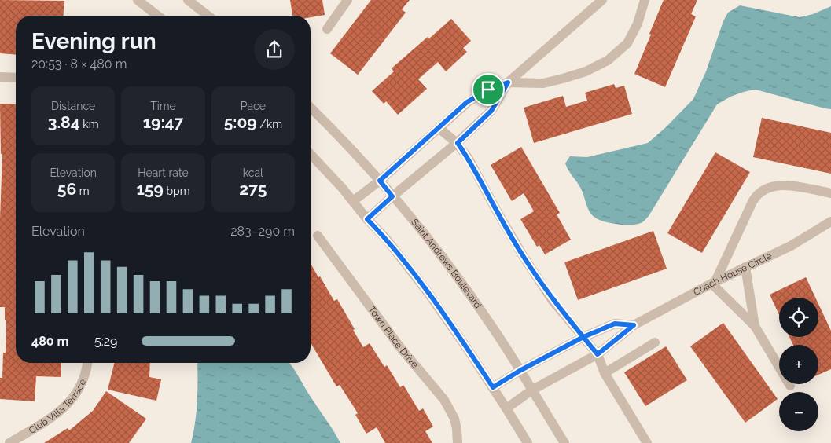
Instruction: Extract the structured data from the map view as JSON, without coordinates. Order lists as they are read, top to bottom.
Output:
{
  "streets": {
    "street": [
      "Saint Andrews Boulevard",
      "Coach House Circle",
      "Town Place Drive",
      "Club Villa Terrace"
    ]
  },
  "crossings": [
    ["Saint Andrews Boulevard", "Coach House Circle"]
  ],
  "page": {
    "heading": ["Evening run", "20:53 · 8 × 480 m"],
    "stats": [
      ["Distance", "3.84 km"],
      ["Time", "19:47"],
      ["Pace", "5:09 /km"],
      ["Elevation", "56 m"],
      ["Heart rate", "159 bpm"],
      ["kcal", "275"]
    ],
    "chart": ["Elevation", "283–290 m"],
    "map_buttons": ["+", "−"],
    "list": [
      {
        "name": "480 m",
        "note": "5:29"
      }
    ]
  }
}
